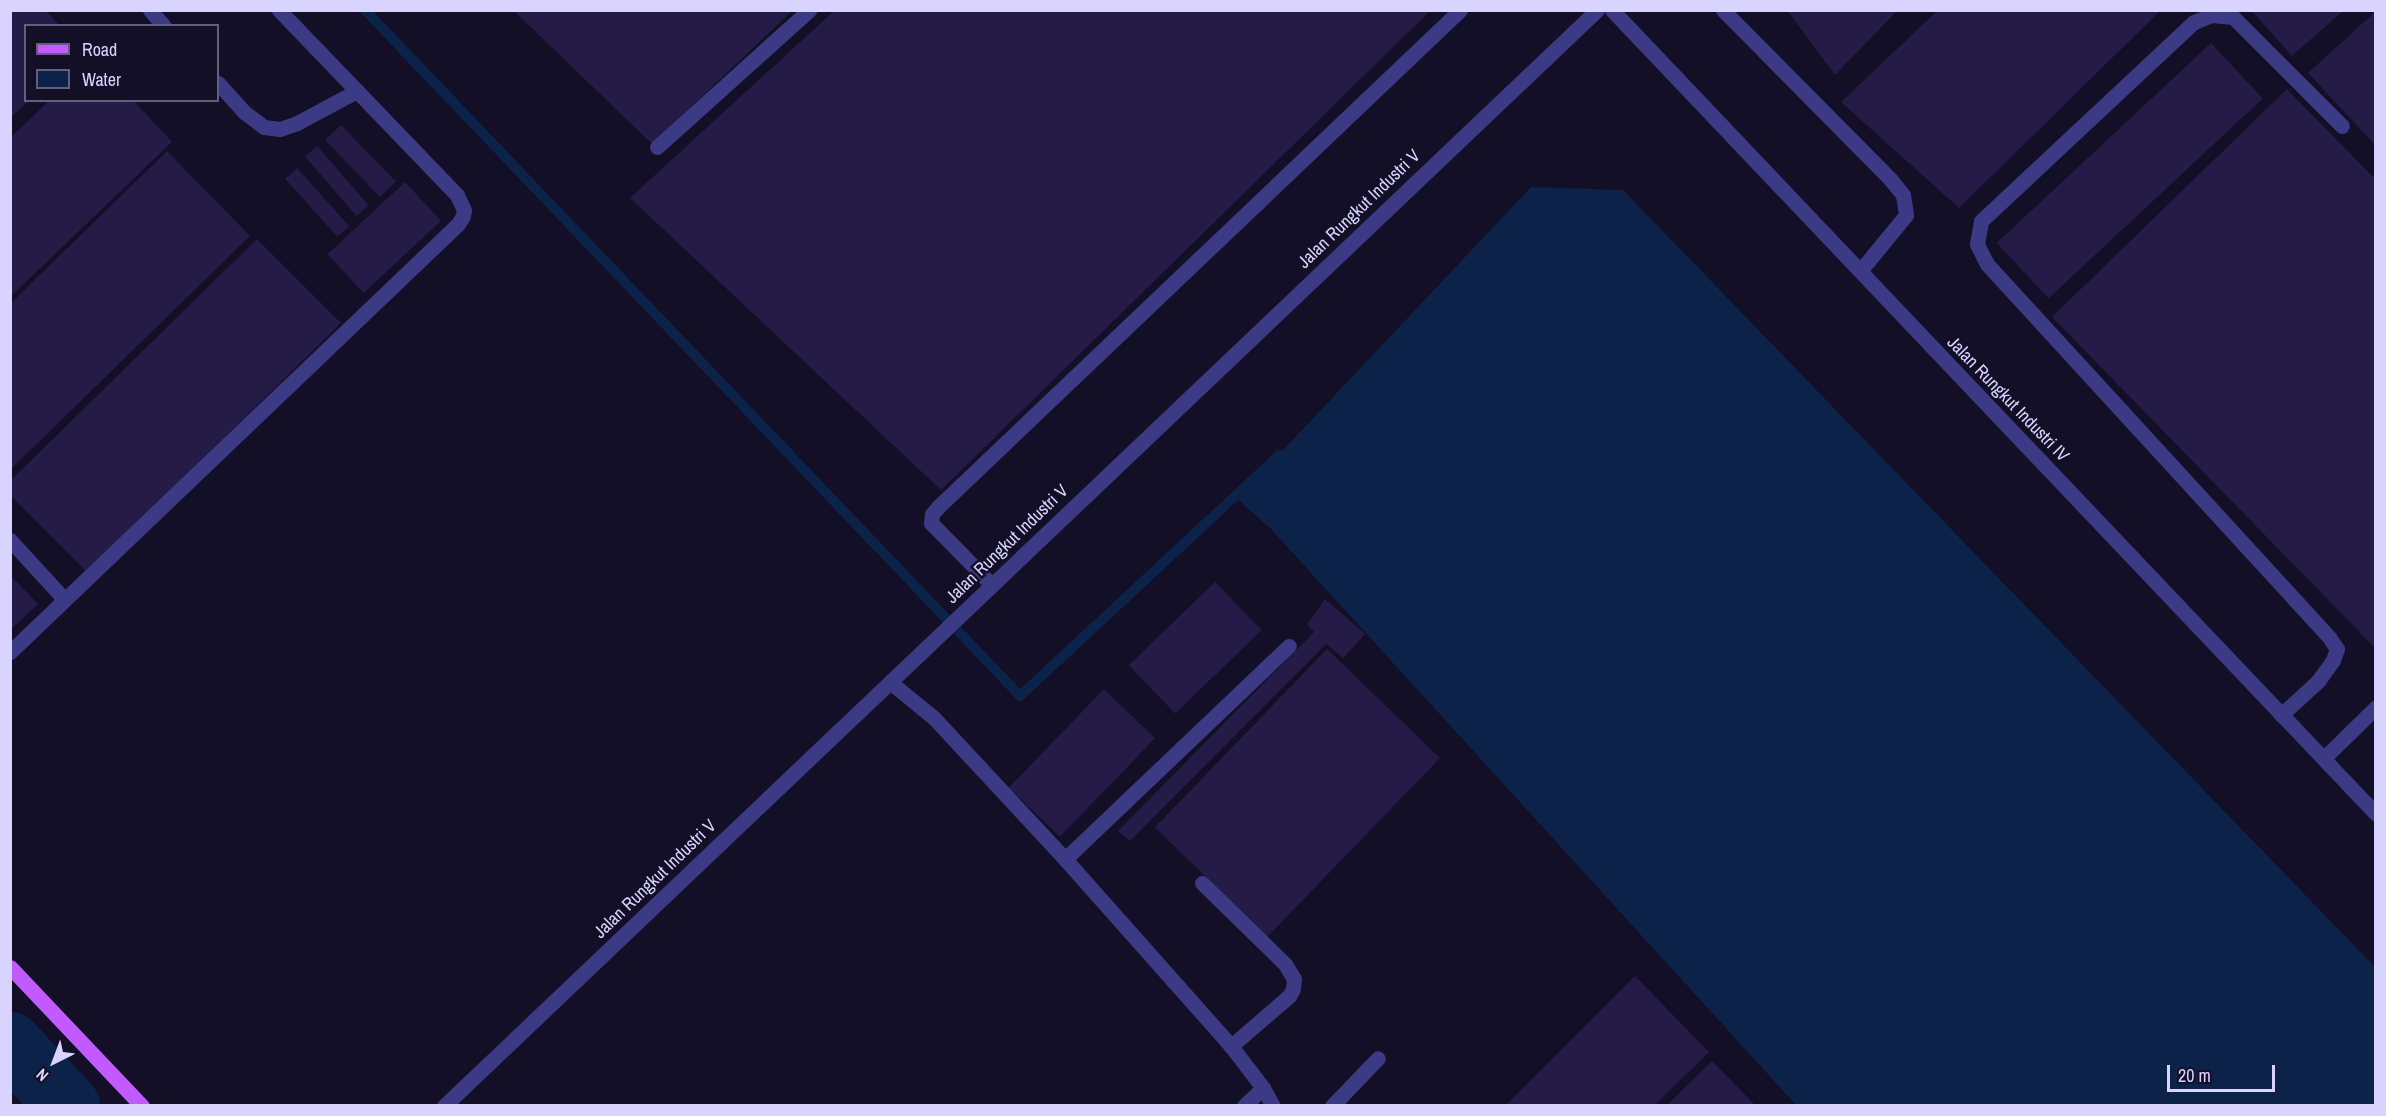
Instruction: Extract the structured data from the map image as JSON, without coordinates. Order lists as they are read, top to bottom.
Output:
{
  "streets": {
    "street": ["Jalan Rungkut Industri V", "Jalan Rungkut Industri IV"]
  },
  "legend": ["Road", "Water"],
  "scale_bar": "20 m",
  "north": "bottom left"
}
